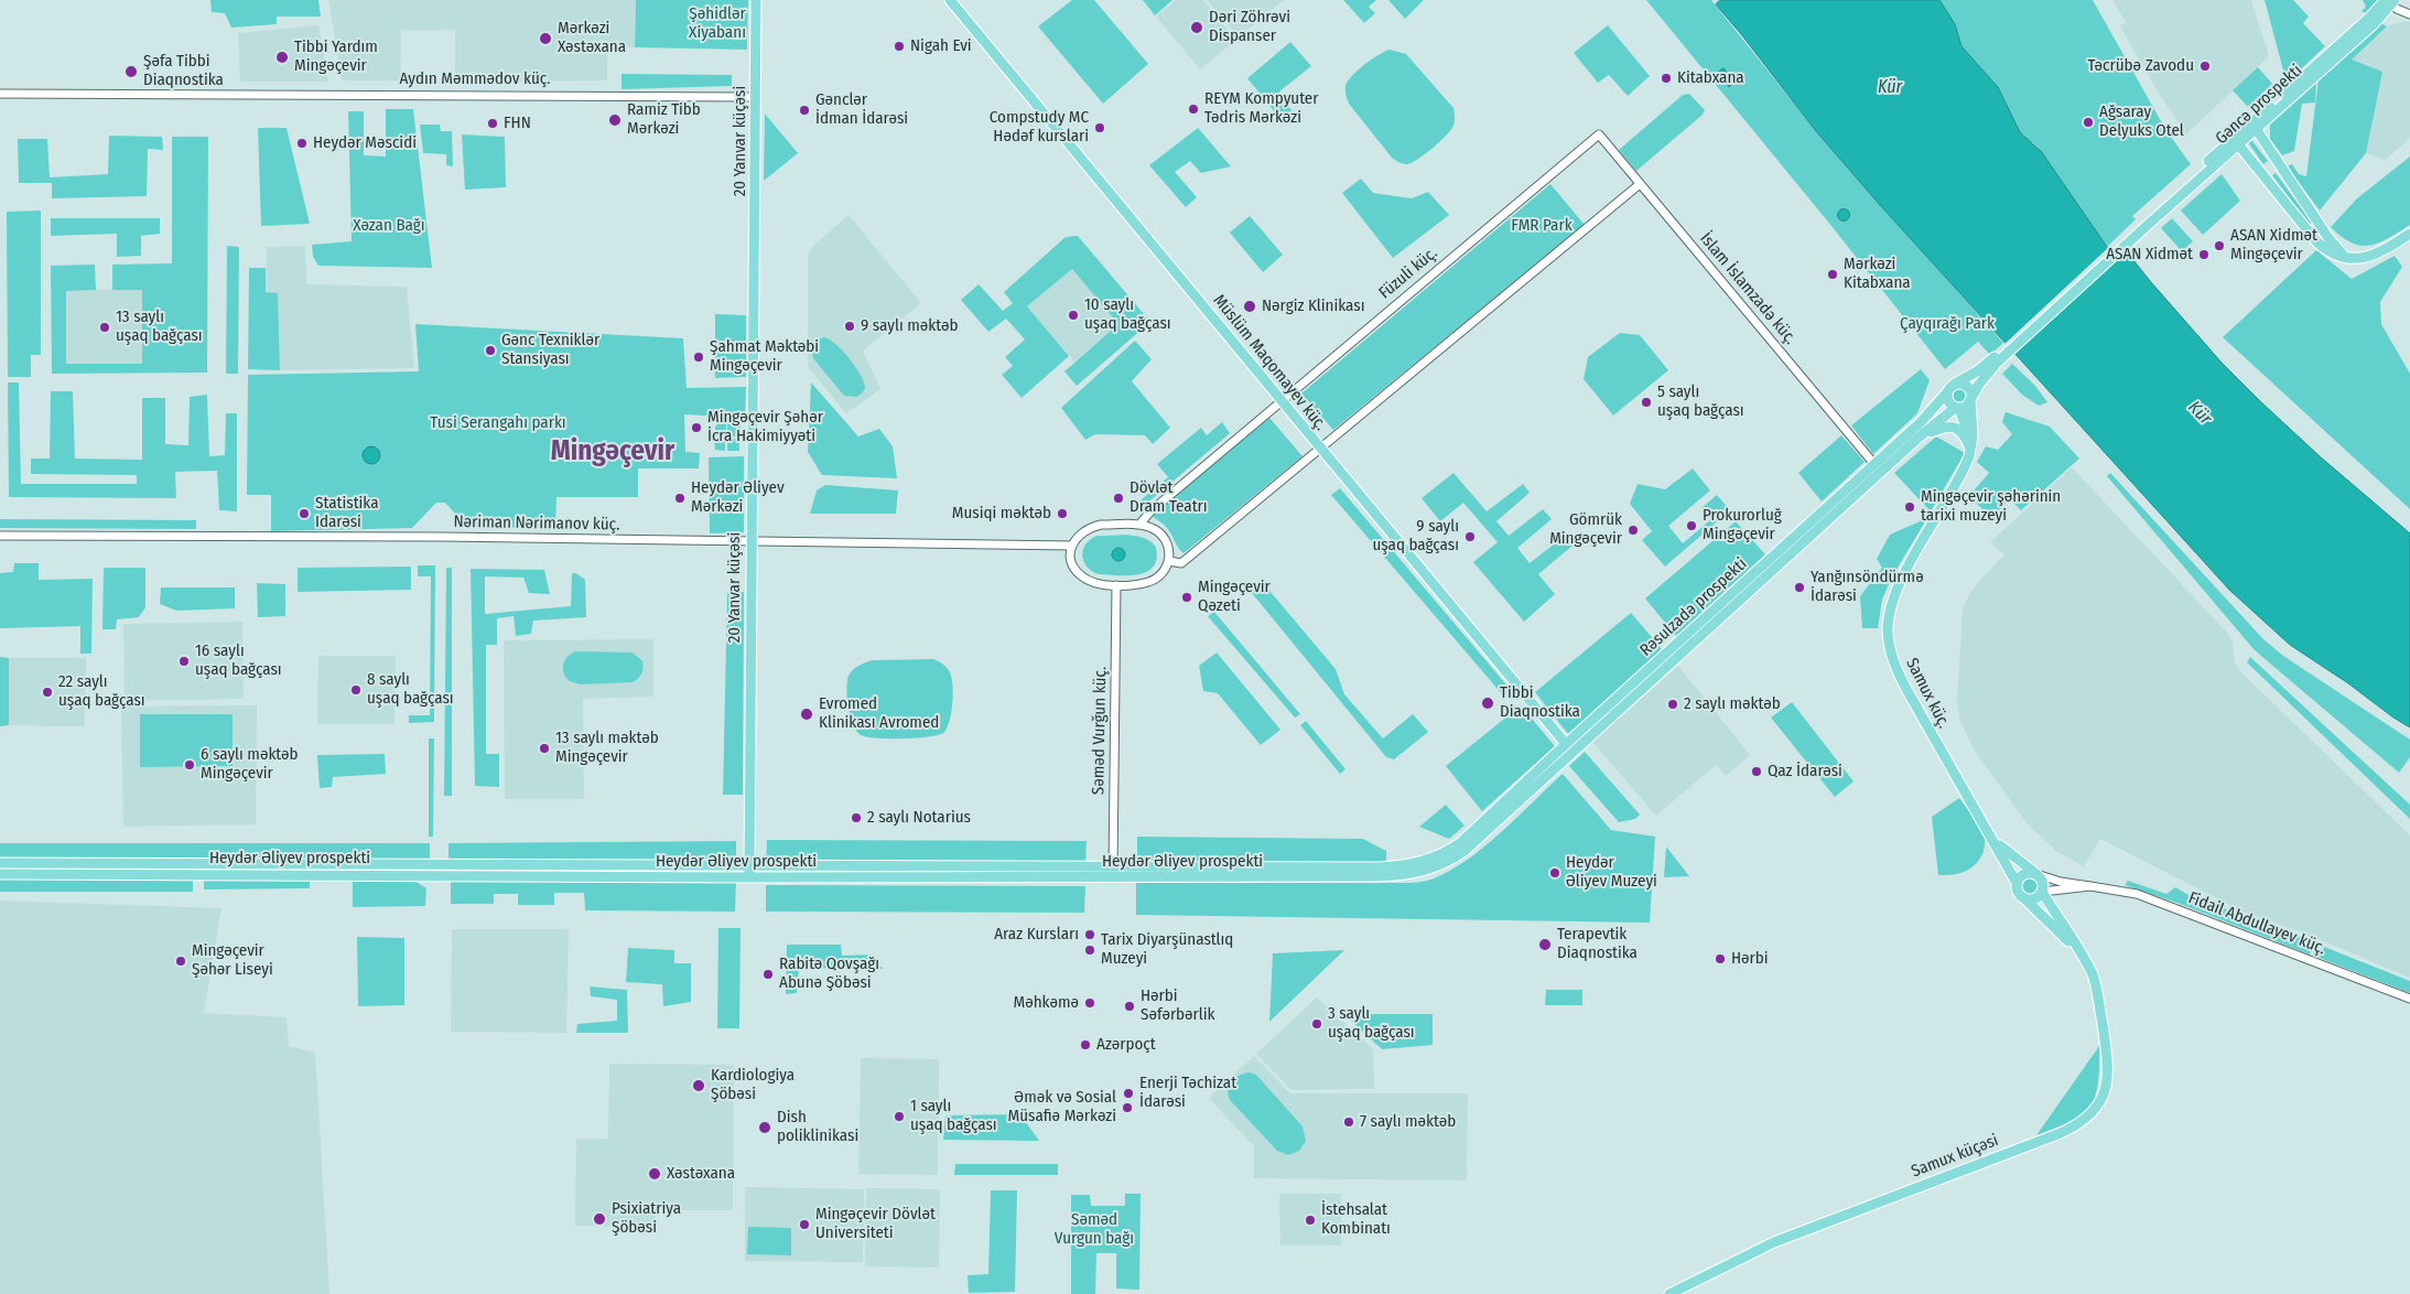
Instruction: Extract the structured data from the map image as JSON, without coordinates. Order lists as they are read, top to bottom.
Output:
{
  "streets": {
    "main road": [
      "Gəncə prospekti",
      "20 Yanvar küçəsi",
      "Müslüm Maqomayev küç.",
      "Rəsulzadə prospekti",
      "Samux küç.",
      "Heydər Əliyev prospekti",
      "Samux küçəsi"
    ],
    "street": [
      "Aydın Məmmədov küç.",
      "Füzuli küç.",
      "İslam İslamzadə küç.",
      "Nəriman Nərimanov küç.",
      "Səməd Vurğun küç.",
      "Fidail Abdullayev küç."
    ]
  },
  "crossings": [
    ["20 Yanvar küçəsi", "Nəriman Nərimanov küç."],
    ["20 Yanvar küçəsi", "Heydər Əliyev prospekti"],
    ["Füzuli küç.", "İslam İslamzadə küç."],
    ["Füzuli küç.", "Müslüm Maqomayev küç."],
    ["Füzuli küç.", "Nəriman Nərimanov küç."],
    ["Füzuli küç.", "Səməd Vurğun küç."],
    ["İslam İslamzadə küç.", "Rəsulzadə prospekti"],
    ["Müslüm Maqomayev küç.", "Rəsulzadə prospekti"],
    ["Nəriman Nərimanov küç.", "Səməd Vurğun küç."],
    ["Rəsulzadə prospekti", "Samux küç."],
    ["Rəsulzadə prospekti", "Heydər Əliyev prospekti"],
    ["Səməd Vurğun küç.", "Heydər Əliyev prospekti"]
  ],
  "districts": ["Mingəçevir"],
  "water": ["Kür"],
  "parks": [
    "Şəhidlər Xiyabanı",
    "Xəzan Bağı",
    "FMR Park",
    "Çayqırağı Park",
    "Tusi Serangahı parkı",
    "Səməd Vurgun bağı"
  ],
  "places": [
    "Dəri Zöhrəvi Dispanser",
    "Mərkəzi Xəstəxana",
    "Nigah Evi",
    "Tibbi Yardım Mingəçevir",
    "Təcrübə Zavodu",
    "Şəfa Tibbi Diaqnostika",
    "Kitabxana",
    "REYM Kompyuter Tədris Mərkəzi",
    "Gənclər İdman İdarəsi",
    "Ramiz Tibb Mərkəzi",
    "Ağsaray Delyuks Otel",
    "FHN",
    "Compstudy MC Hədəf kurslari",
    "Heydər Məscidi",
    "ASAN Xidmət Mingəçevir",
    "ASAN Xidmət",
    "Mərkəzi Kitabxana",
    "Nərgiz Klinikası",
    "10 saylı uşaq bağçası",
    "9 saylı məktəb",
    "13 saylı uşaq bağçası",
    "Gənc Texniklər Stansiyası",
    "Şahmat Məktəbi Mingəçevir",
    "5 saylı uşaq bağçası",
    "Mingəçevir Şəhər İcra Hakimiyyəti",
    "Heydər Əliyev Mərkəzi",
    "Dövlət Dram Teatrı",
    "Mingəçevir şəhərinin tarixi muzeyi",
    "Statistika Idarəsi",
    "Musiqi məktəb",
    "Prokurorluğ Mingəçevir",
    "Gömrük Mingəçevir",
    "9 saylı uşaq bağçası",
    "Yanğınsöndürmə İdarəsi",
    "Mingəçevir Qəzeti",
    "16 saylı uşaq bağçası",
    "8 saylı uşaq bağçası",
    "22 saylı uşaq bağçası",
    "Tibbi Diaqnostika",
    "2 saylı məktəb",
    "Evromed Klinikası Avromed",
    "13 saylı məktəb Mingəçevir",
    "6 saylı məktəb Mingəçevir",
    "Qaz İdarəsi",
    "2 saylı Notarius",
    "Heydər Əliyev Muzeyi",
    "Araz Kursları",
    "Terapevtik Diaqnostika",
    "Tarix Diyarşünastlıq Muzeyi",
    "Hərbi",
    "Mingəçevir Şəhər Liseyi",
    "Rabitə Qovşağı Abunə Şöbəsi",
    "Məhkəmə",
    "Hərbi Səfərbərlik",
    "3 saylı uşaq bağçası",
    "Azərpoçt",
    "Kardiologiya Şöbəsi",
    "Enerji Təchizat İdarəsi",
    "Əmək və Sosial Müsafiə Mərkəzi",
    "1 saylı uşaq bağçası",
    "7 saylı məktəb",
    "Dish poliklinikasi",
    "Xəstəxana",
    "Psixiatriya Şöbəsi",
    "İstehsalat Kombinatı",
    "Mingəçevir Dövlət Universiteti"
  ]
}
